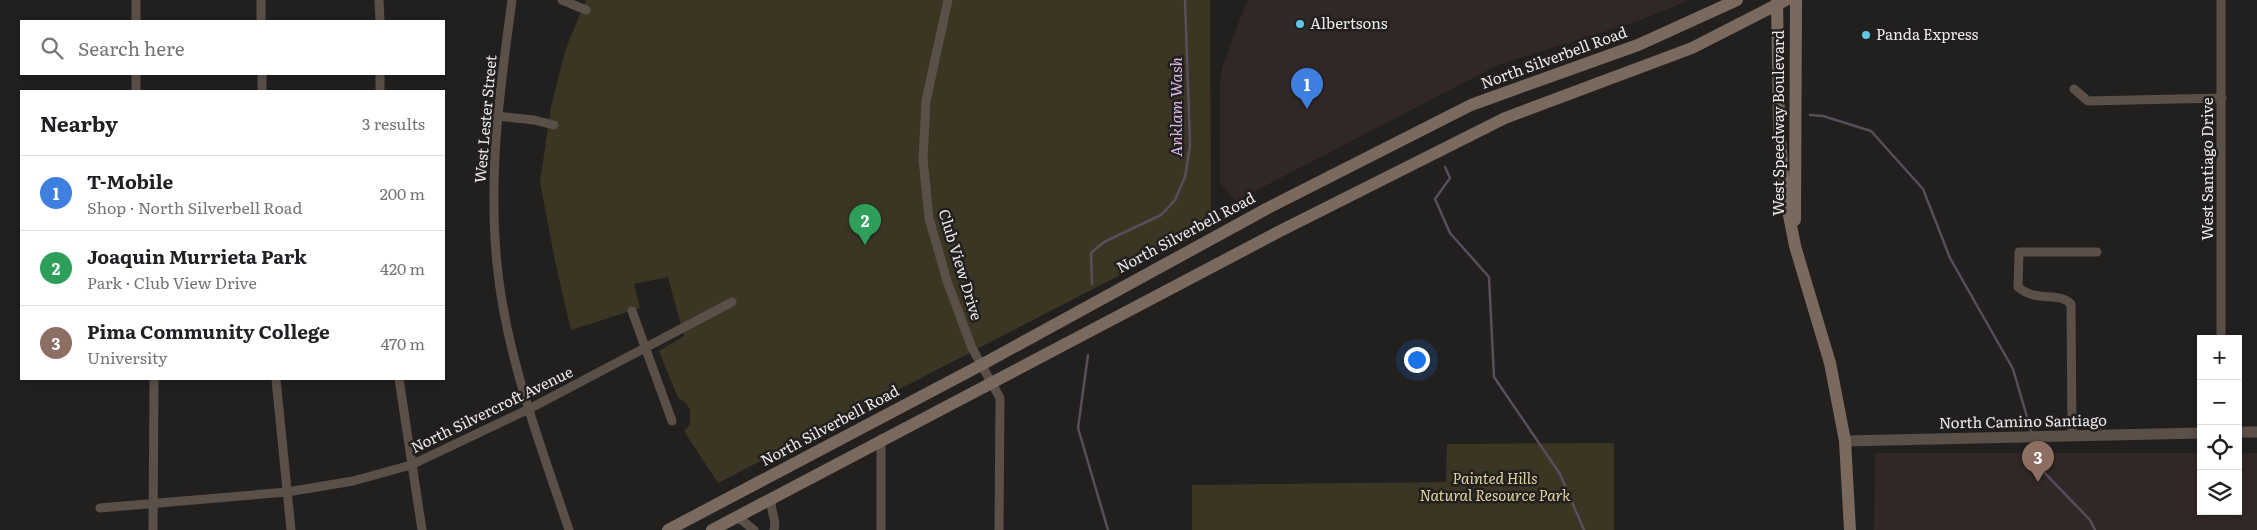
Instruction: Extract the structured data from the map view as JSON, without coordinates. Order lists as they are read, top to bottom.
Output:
{
  "streets": {
    "main road": ["North Silverbell Road", "West Speedway Boulevard"],
    "street": [
      "West Lester Street",
      "West Santiago Drive",
      "Club View Drive",
      "North Silvercroft Avenue",
      "North Camino Santiago"
    ]
  },
  "crossings": [
    ["North Silverbell Road", "Club View Drive"],
    ["West Lester Street", "North Silvercroft Avenue"],
    ["West Speedway Boulevard", "North Camino Santiago"]
  ],
  "water": ["Anklam Wash"],
  "parks": ["Painted Hills Natural Resource Park"],
  "places": ["Albertsons", "Panda Express"],
  "page": {
    "search": "Search here",
    "pins": ["1", "2", "3"],
    "heading": ["Nearby", "3 results"],
    "list": [
      {
        "mark": "1",
        "name": "T-Mobile",
        "note": "Shop · North Silverbell Road",
        "value": "200 m"
      },
      {
        "mark": "2",
        "name": "Joaquin Murrieta Park",
        "note": "Park · Club View Drive",
        "value": "420 m"
      },
      {
        "mark": "3",
        "name": "Pima Community College",
        "note": "University",
        "value": "470 m"
      }
    ],
    "map_buttons": ["+", "−"]
  }
}
